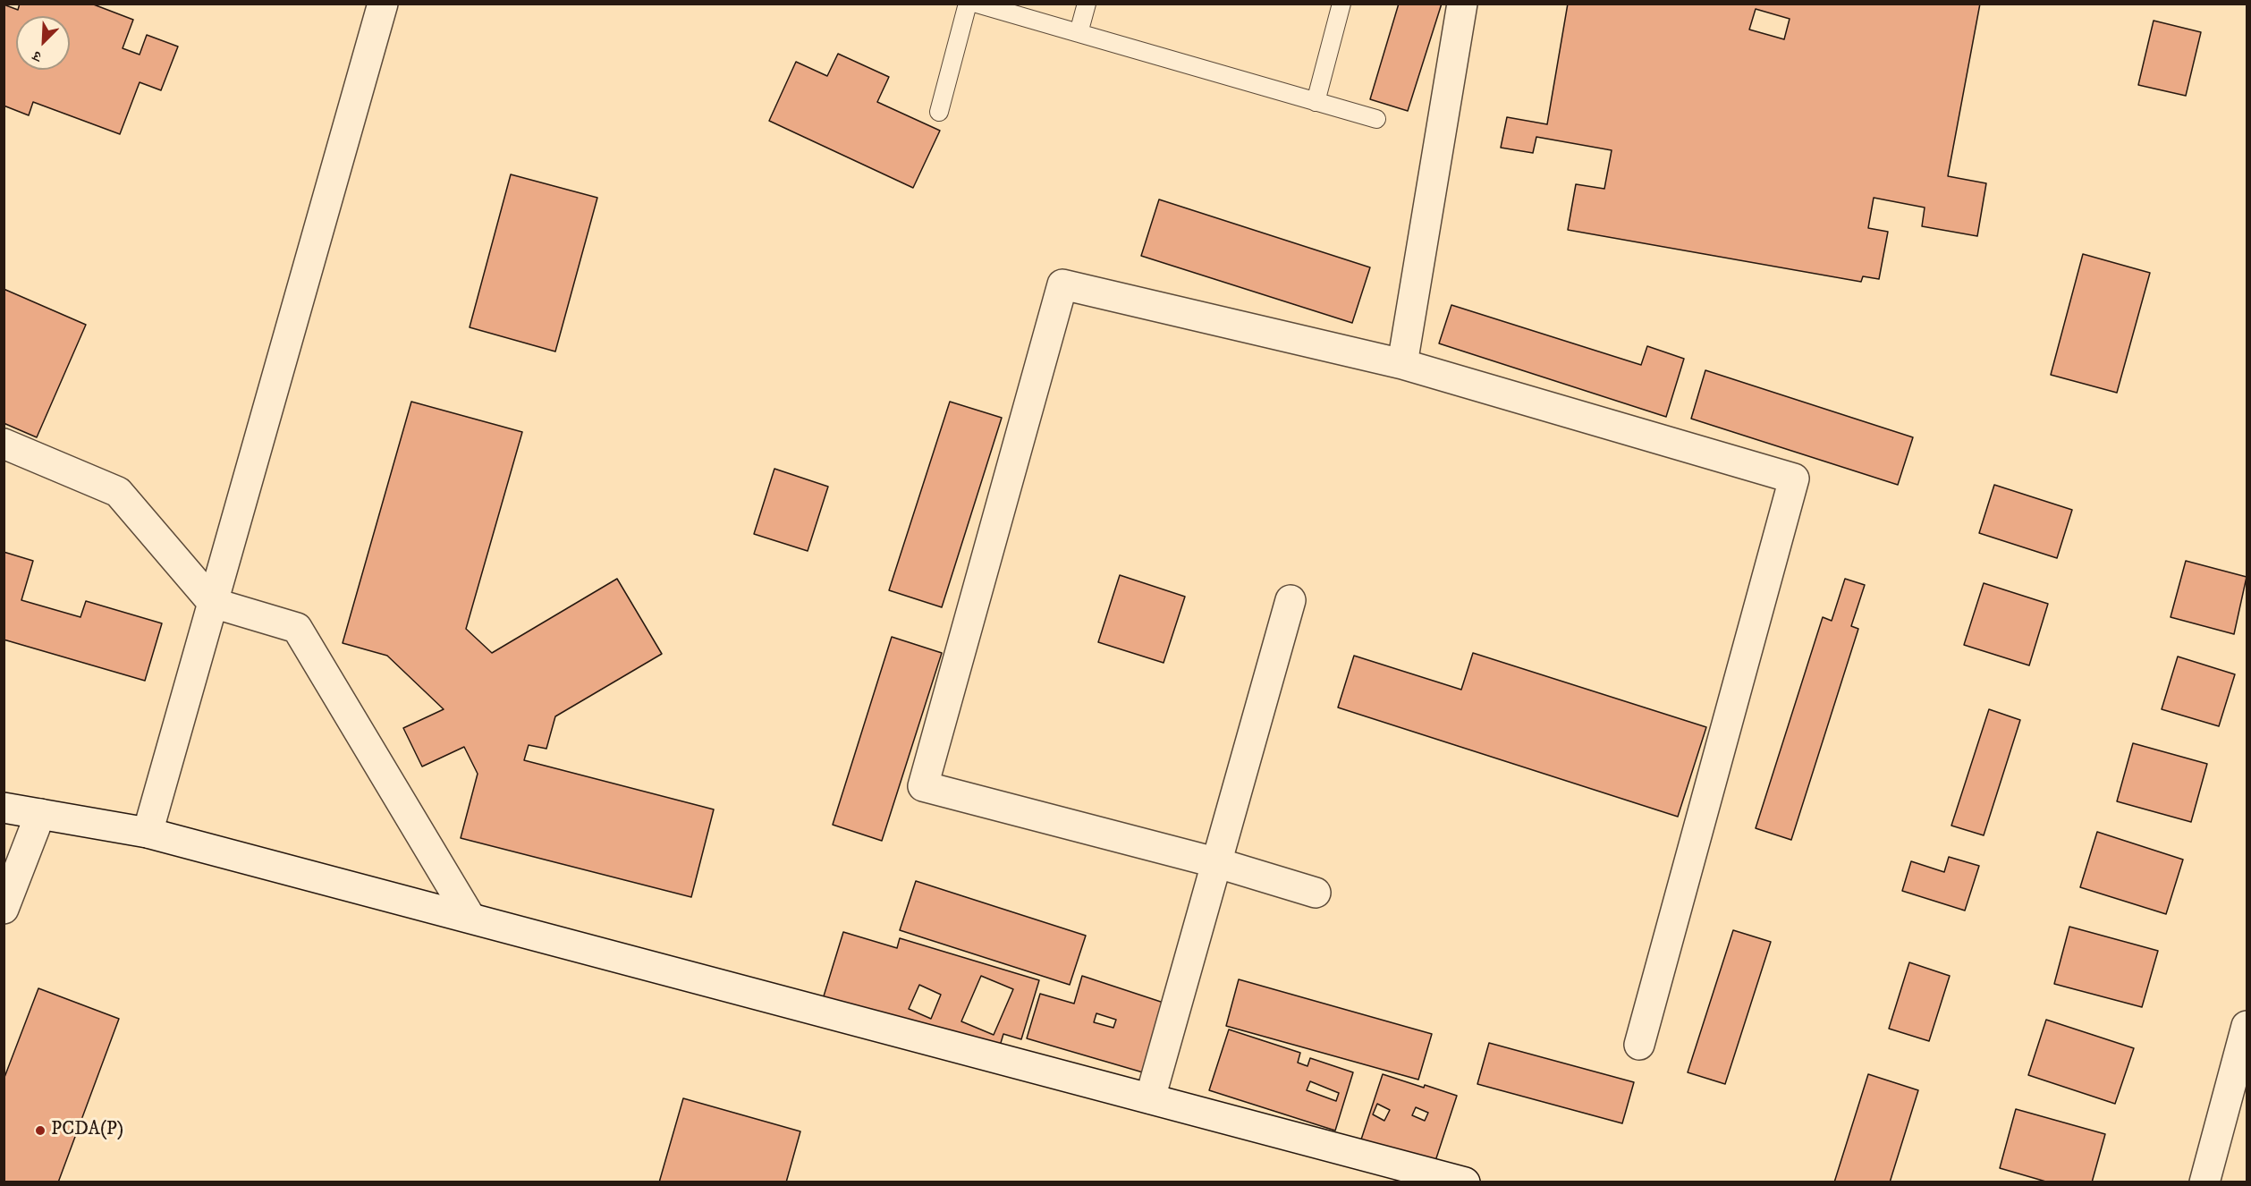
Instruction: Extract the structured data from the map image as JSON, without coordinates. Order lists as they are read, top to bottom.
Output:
{
  "places": ["PCDA(P)"],
  "north": "bottom left"
}
